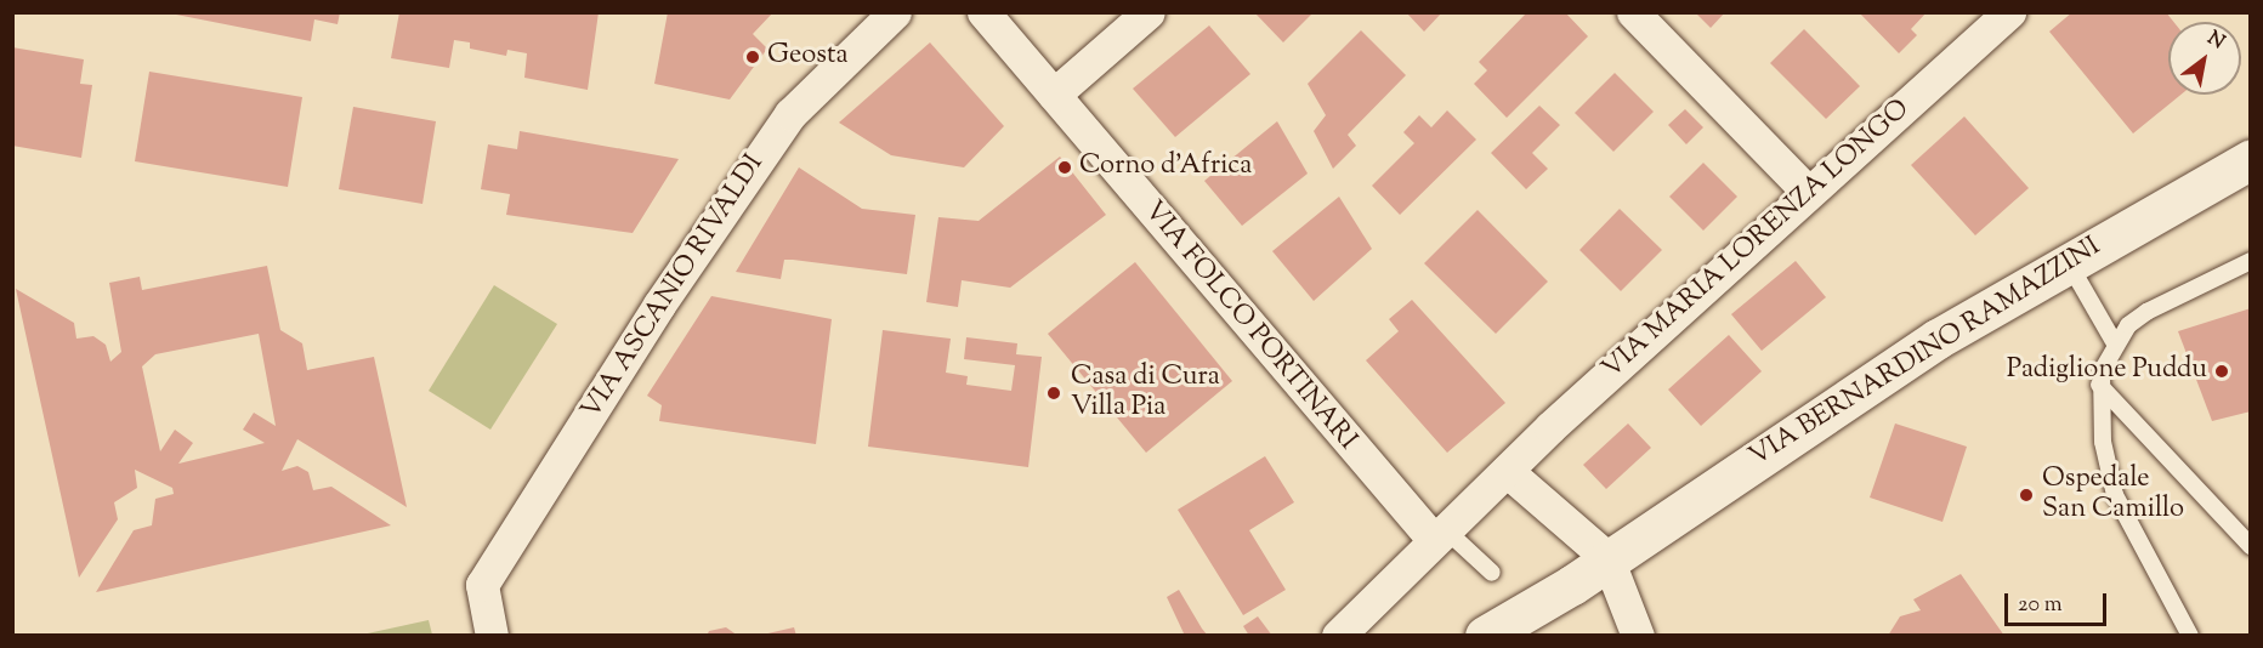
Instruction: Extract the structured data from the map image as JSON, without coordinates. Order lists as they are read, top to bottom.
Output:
{
  "streets": {
    "street": [
      "VIA MARIA LORENZA LONGO",
      "VIA ASCANIO RIVALDI",
      "VIA FOLCO PORTINARI",
      "VIA BERNARDINO RAMAZZINI"
    ]
  },
  "places": [
    "Geosta",
    "Corno d'Africa",
    "Padiglione Puddu",
    "Casa di Cura Villa Pia",
    "Ospedale San Camillo"
  ],
  "scale_bar": "20 m",
  "north": "top right"
}
